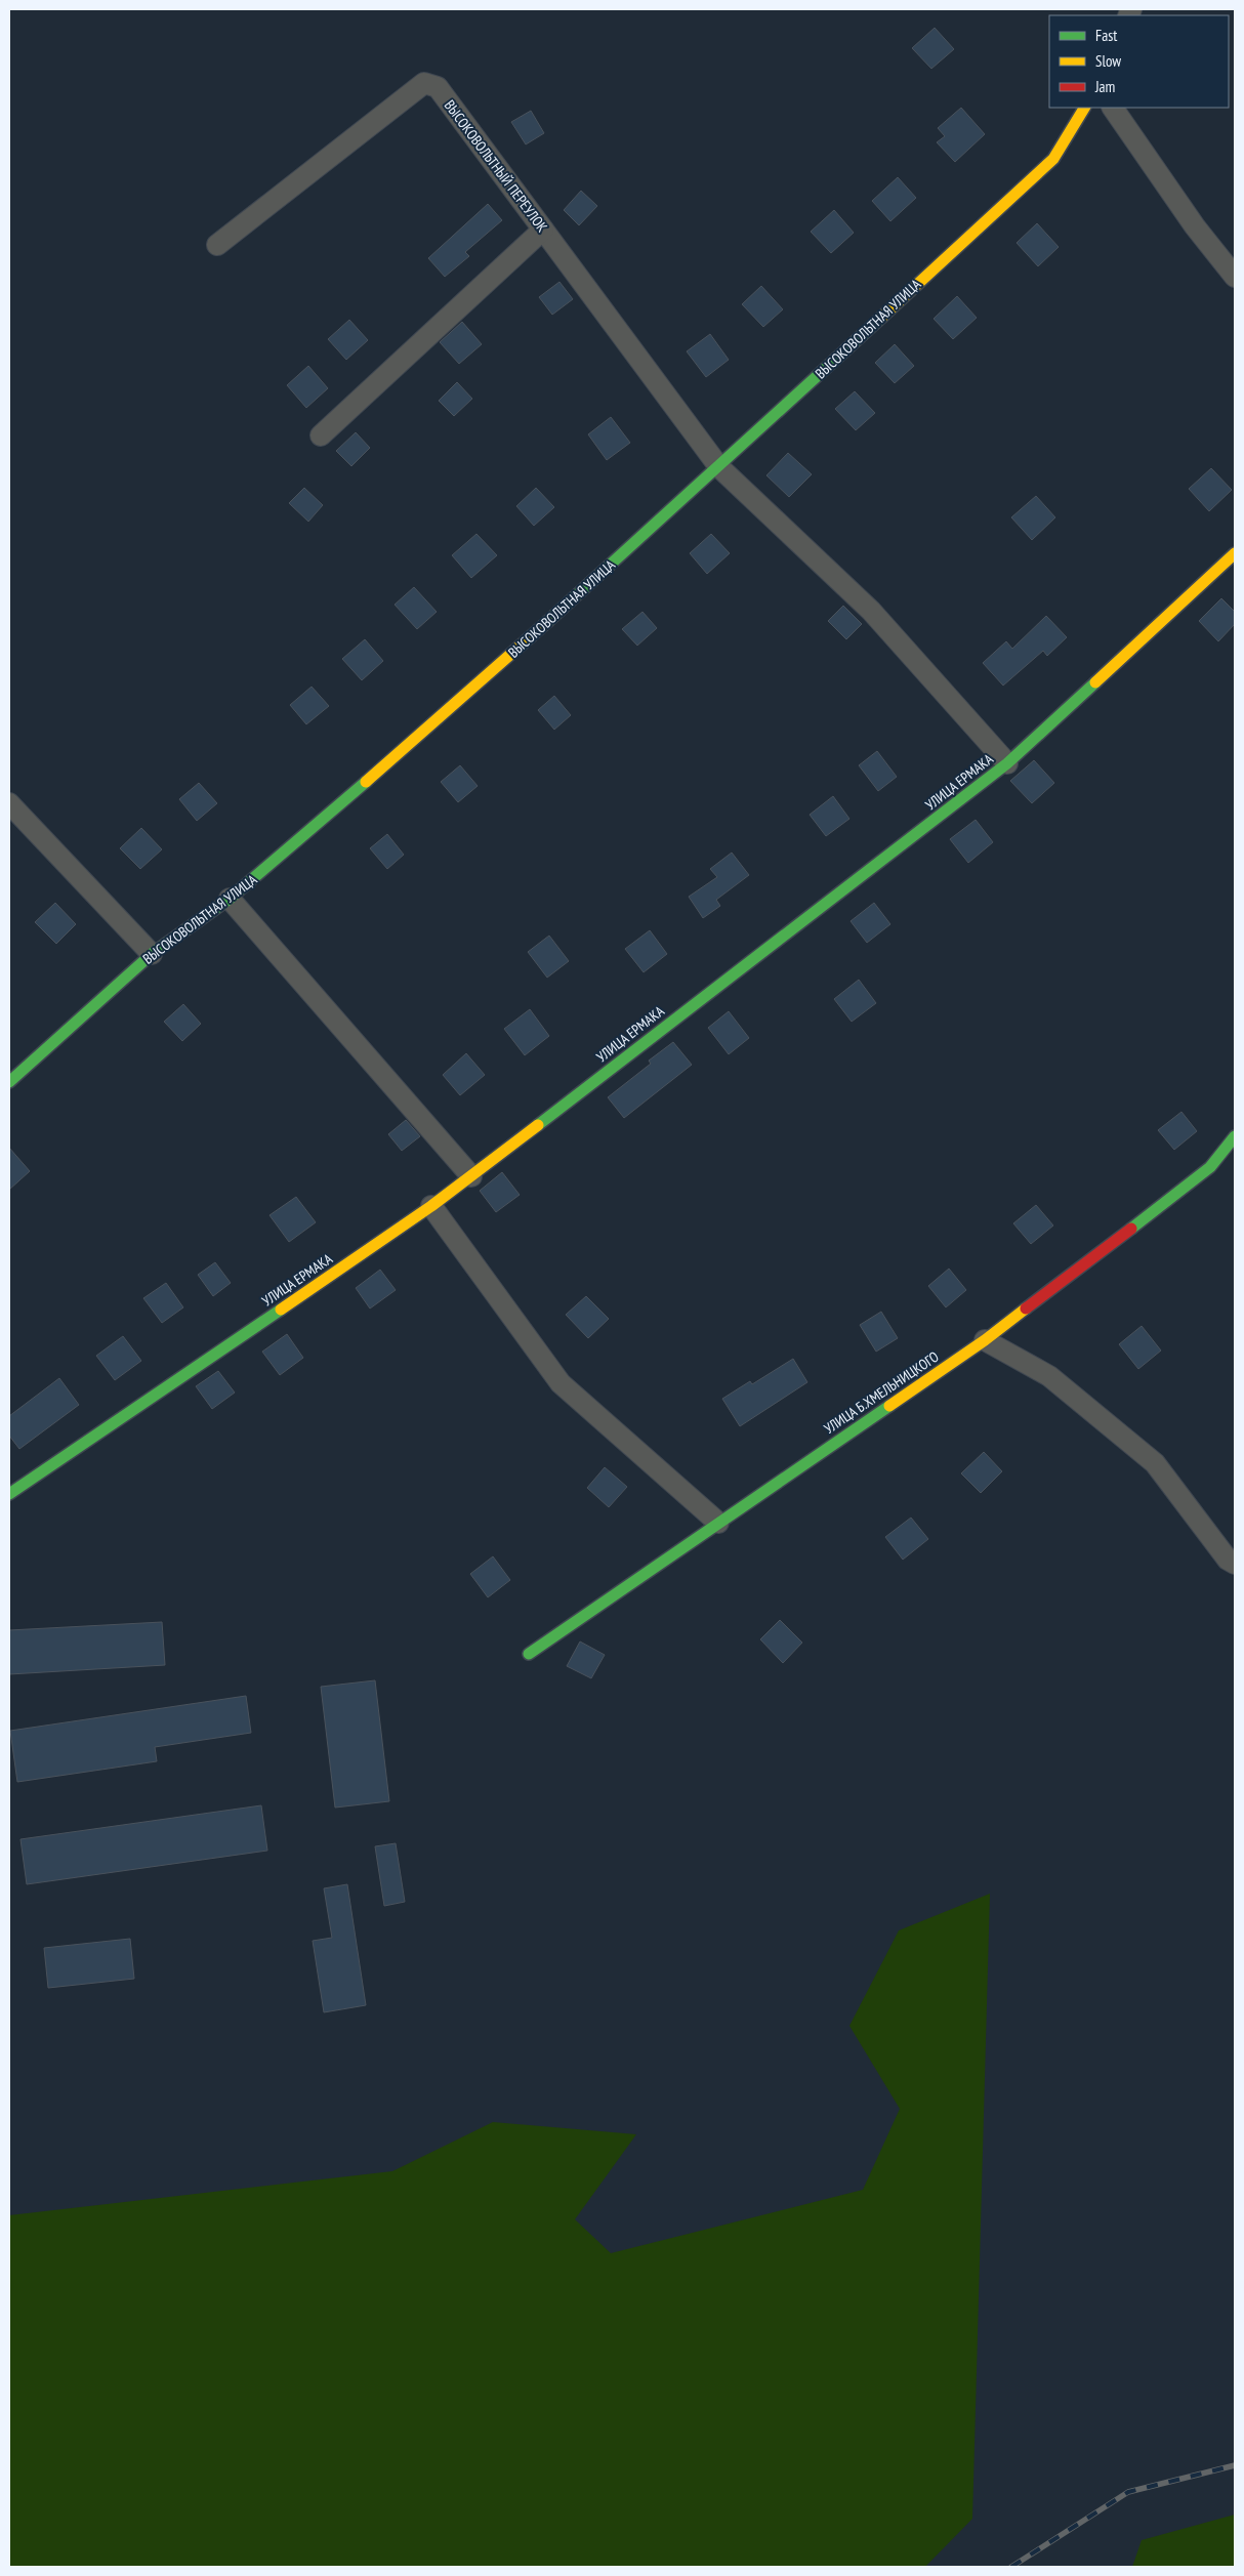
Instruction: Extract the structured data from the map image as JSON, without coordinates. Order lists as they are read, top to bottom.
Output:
{
  "streets": {
    "street": [
      "ВЫСОКОВОЛЬТНЫЙ ПЕРЕУЛОК",
      "ВЫСОКОВОЛЬТНАЯ УЛИЦА",
      "УЛИЦА ЕРМАКА",
      "УЛИЦА Б.ХМЕЛЬНИЦКОГО"
    ]
  },
  "crossings": [
    ["ВЫСОКОВОЛЬТНЫЙ ПЕРЕУЛОК", "ВЫСОКОВОЛЬТНАЯ УЛИЦА"],
    ["ВЫСОКОВОЛЬТНЫЙ ПЕРЕУЛОК", "УЛИЦА ЕРМАКА"]
  ],
  "legend": ["Fast", "Slow", "Jam"]
}
